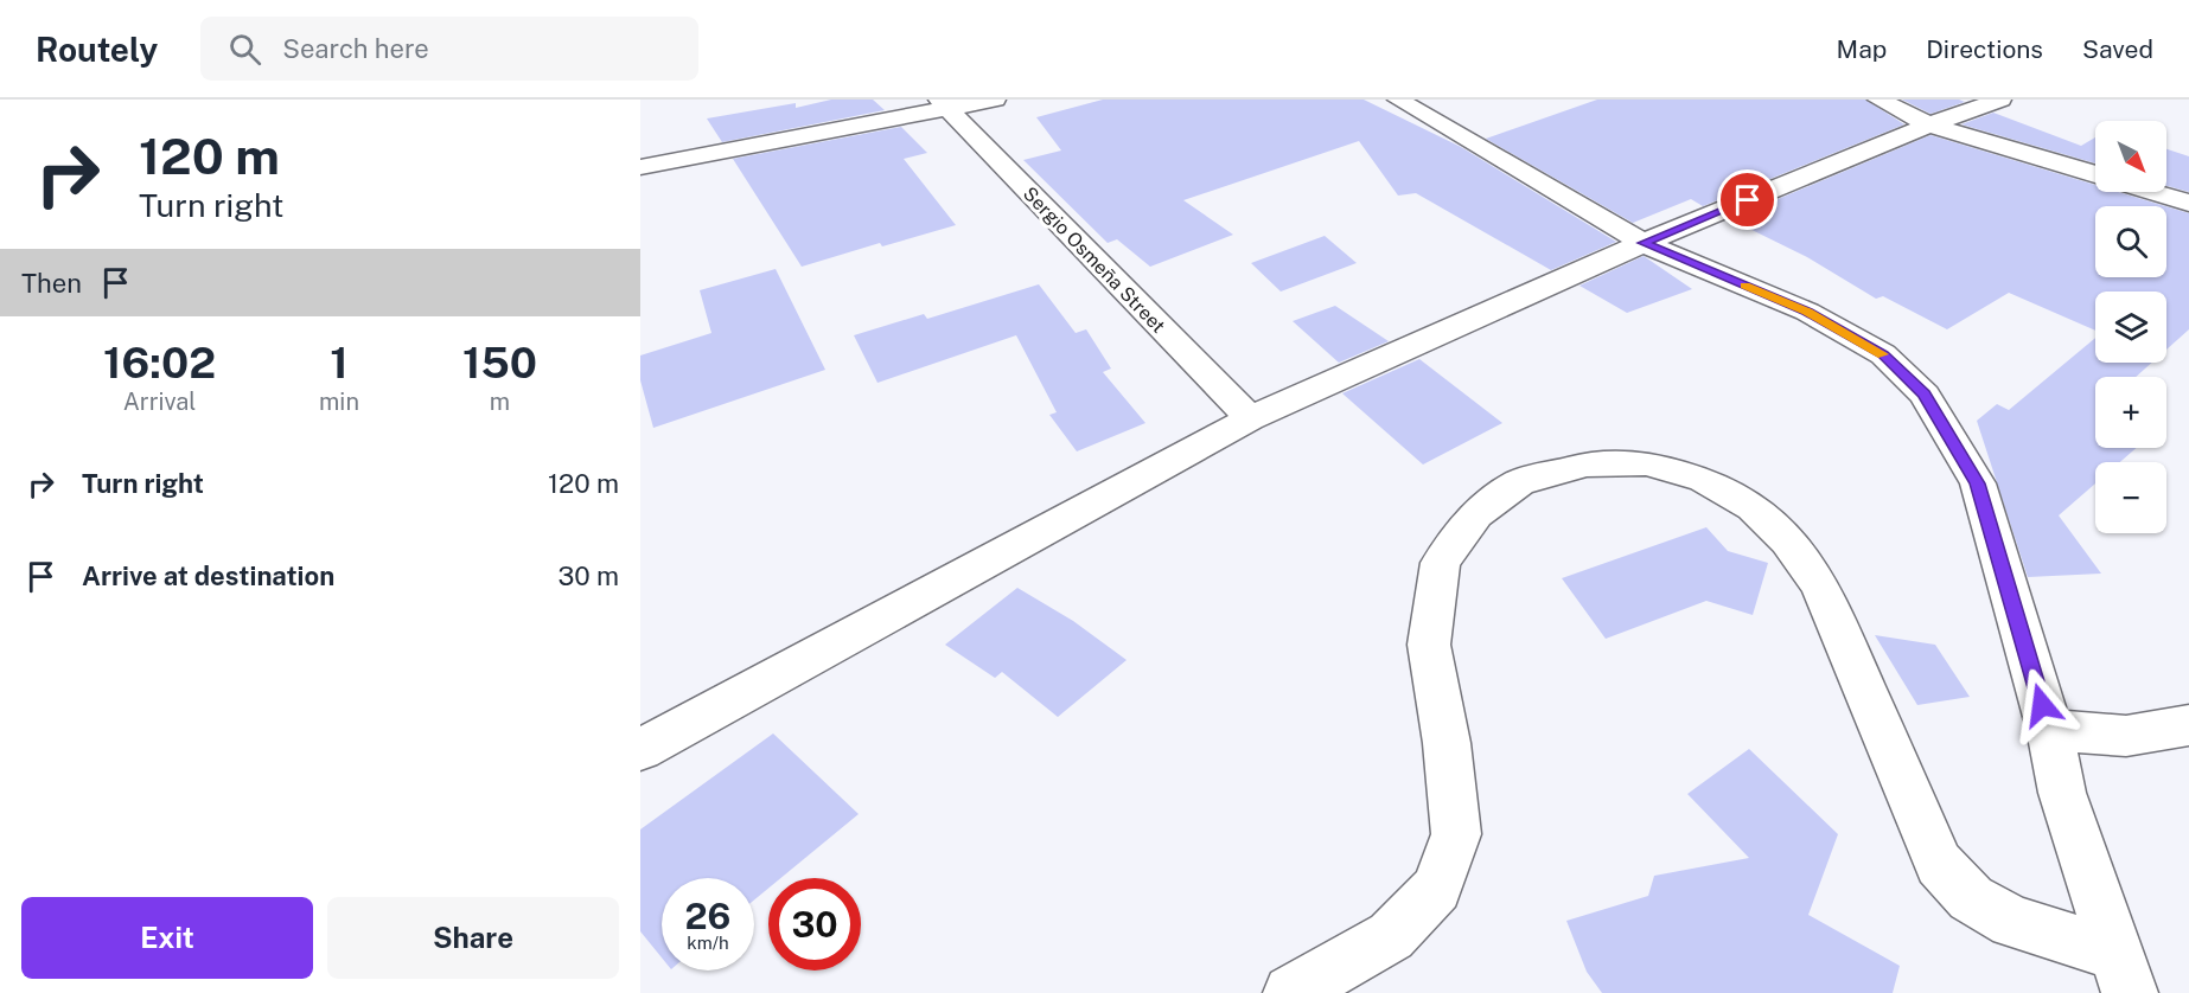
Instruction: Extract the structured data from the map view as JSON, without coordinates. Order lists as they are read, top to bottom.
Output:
{
  "streets": {
    "street": ["Sergio Osmeña Street"]
  },
  "north": "bottom right",
  "page": {
    "header": "Routely",
    "search": "Search here",
    "nav": ["Map", "Directions", "Saved"],
    "turn": ["120 m", "Turn right"],
    "map_buttons": ["+", "−"],
    "then": "Then",
    "eta": [
      "16:02",
      "Arrival",
      "1",
      "min",
      "150",
      "m"
    ],
    "list": [
      {
        "name": "Turn right",
        "value": "120 m"
      },
      {
        "name": "Arrive at destination",
        "value": "30 m"
      }
    ],
    "speed": "26 km/h",
    "limit": "30",
    "buttons": ["Exit", "Share"]
  }
}
